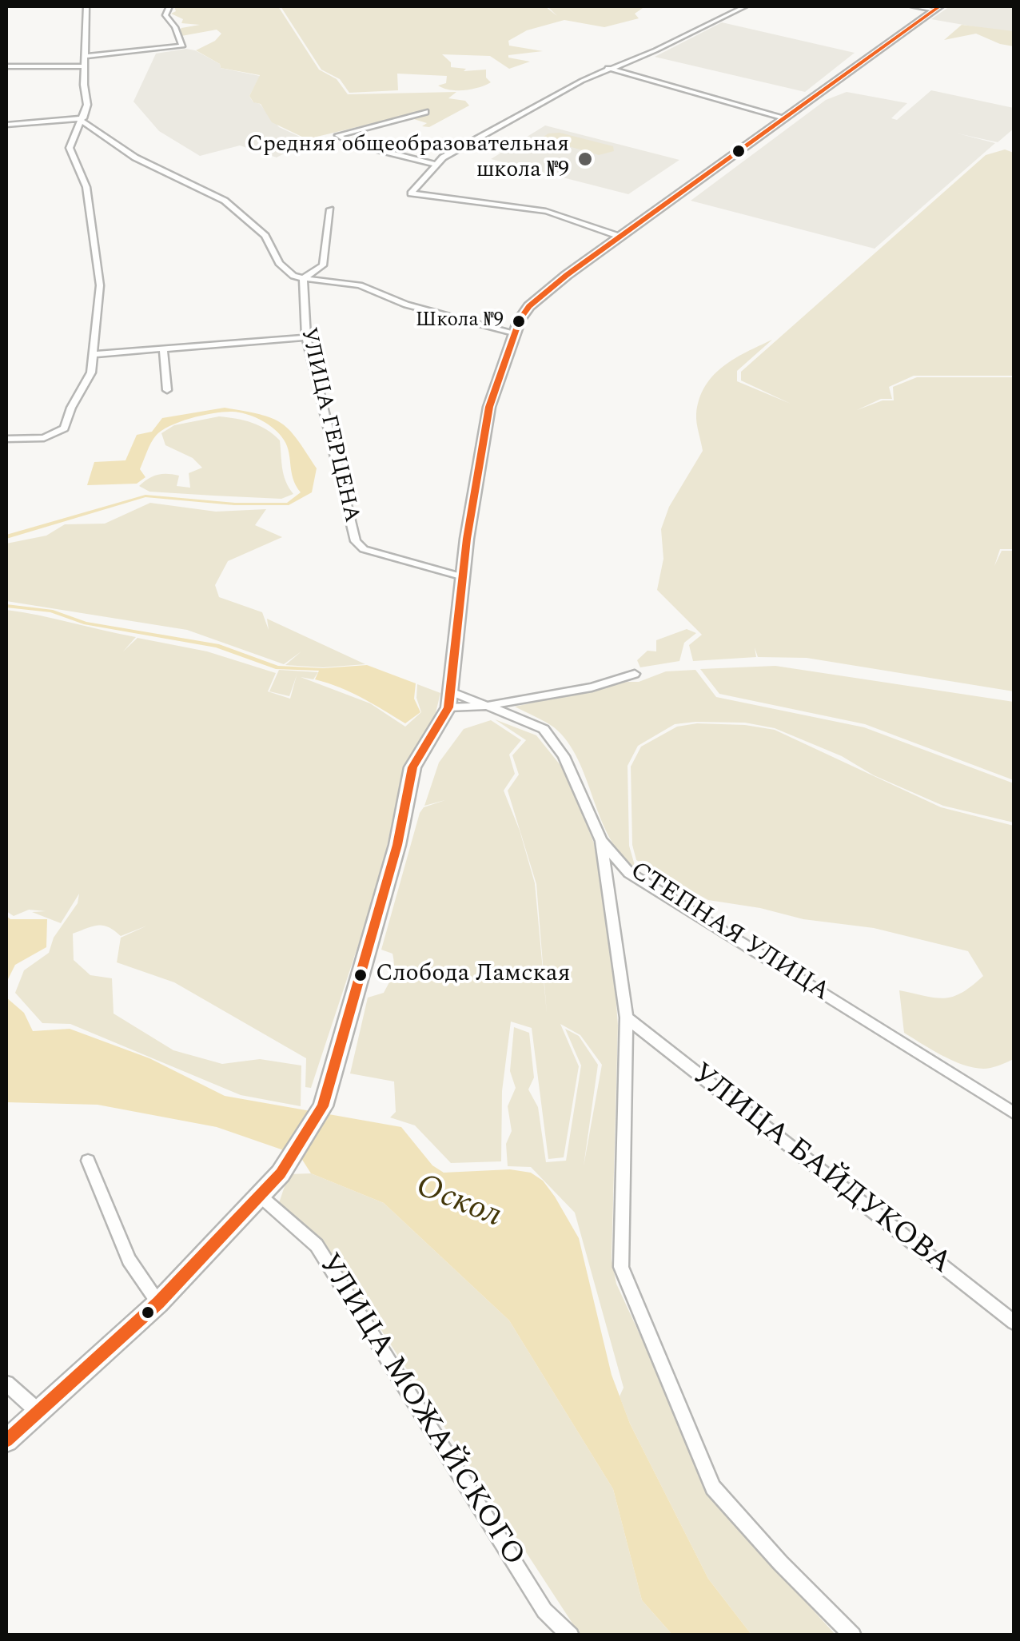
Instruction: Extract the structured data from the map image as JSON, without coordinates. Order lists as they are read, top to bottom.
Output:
{
  "streets": {
    "street": [
      "УЛИЦА ГЕРЦЕНА",
      "СТЕПНАЯ УЛИЦА",
      "УЛИЦА БАЙДУКОВА",
      "УЛИЦА МОЖАЙСКОГО"
    ]
  },
  "water": ["Оскол"],
  "places": ["Средняя общеобразовательная школа №9", "Школа №9", "Слобода Ламская"]
}
